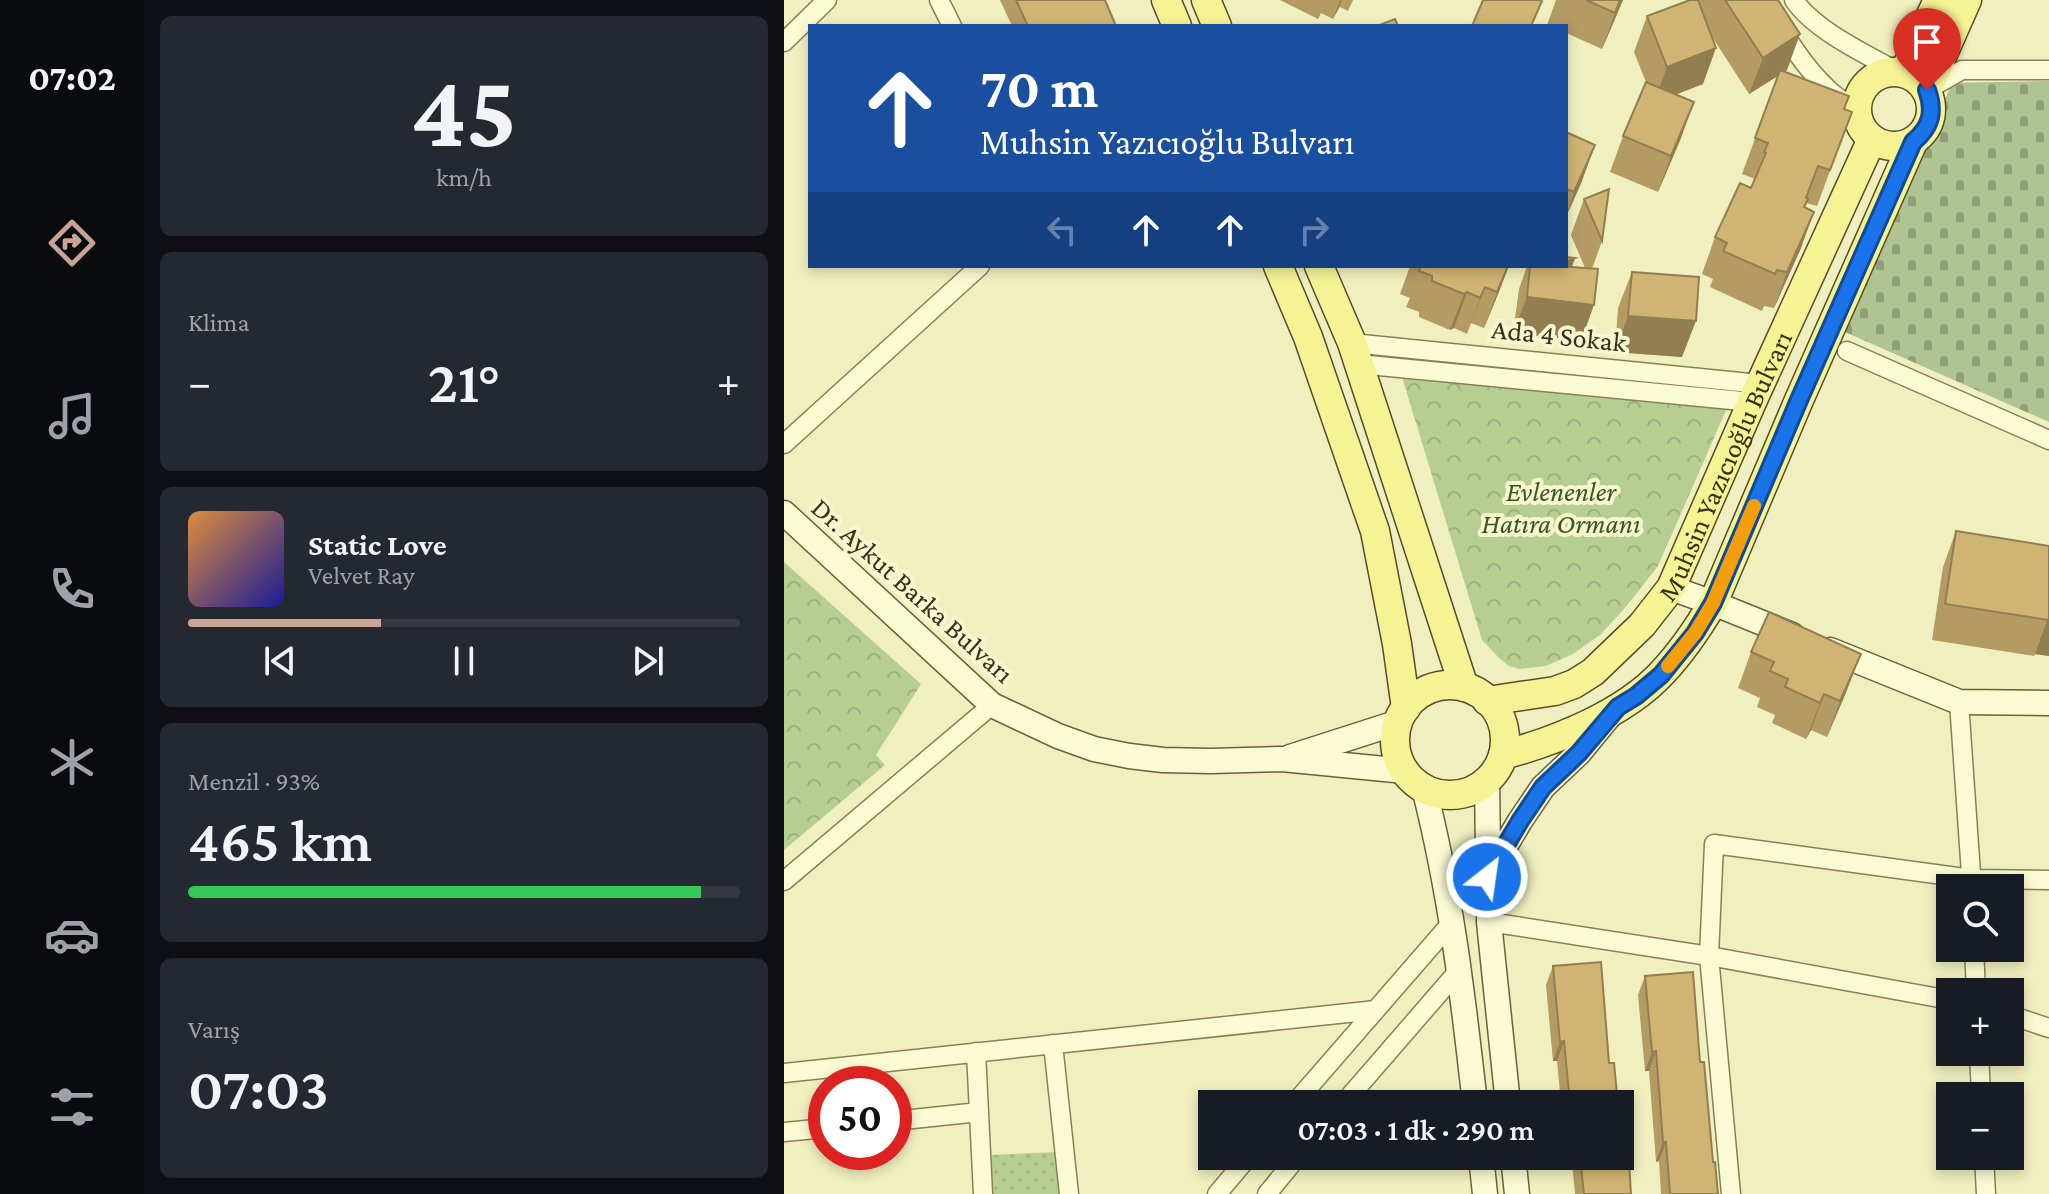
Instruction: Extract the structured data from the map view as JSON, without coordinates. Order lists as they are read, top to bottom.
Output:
{
  "streets": {
    "main road": ["Muhsin Yazıcıoğlu Bulvarı", "Dr. Aykut Barka Bulvarı"],
    "street": ["Ada 4 Sokak"]
  },
  "crossings": [
    ["Ada 4 Sokak", "Muhsin Yazıcıoğlu Bulvarı"],
    ["Muhsin Yazıcıoğlu Bulvarı", "Dr. Aykut Barka Bulvarı"]
  ],
  "parks": ["Evlenenler Hatıra Ormanı"],
  "page": {
    "tabs": "07:02",
    "tile": [
      ["45", "km/h"],
      "Klima",
      ["Menzil · 93%", "465 km"],
      ["Varış", "07:03"]
    ],
    "turn": ["70 m", "Muhsin Yazıcıoğlu Bulvarı"],
    "heat": ["−", "21°", "+"],
    "song": ["Static Love", "Velvet Ray"],
    "map_buttons": ["+", "−"],
    "limit": "50",
    "trip": "07:03 · 1 dk · 290 m"
  }
}
